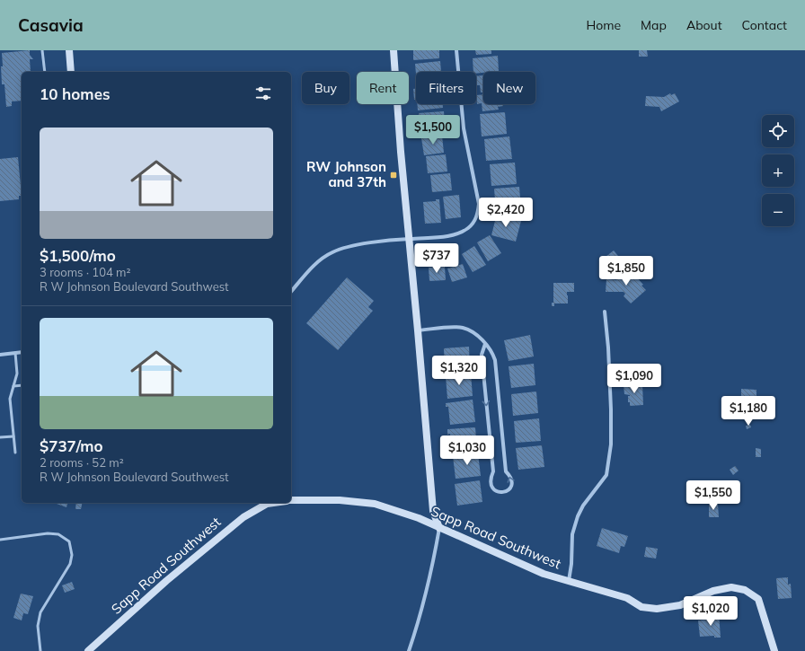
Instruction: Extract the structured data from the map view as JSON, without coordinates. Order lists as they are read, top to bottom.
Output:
{
  "streets": {
    "street": ["Sapp Road Southwest"]
  },
  "places": {
    "transit": ["RW Johnson and 37th"]
  },
  "page": {
    "header": "Casavia",
    "nav": [
      "Home",
      "Map",
      "About",
      "Contact"
    ],
    "chip": [
      "Buy",
      "Rent",
      "Filters",
      "New"
    ],
    "heading": "10 homes",
    "map_buttons": ["+", "−"],
    "price": [
      "$1,500",
      "$2,420",
      "$737",
      "$1,850",
      "$1,320",
      "$1,090",
      "$1,180",
      "$1,030",
      "$1,550",
      "$1,020"
    ],
    "list": [
      {
        "name": "$1,500/mo",
        "note": "3 rooms · 104 m² · R W Johnson Boulevard Southwest"
      },
      {
        "name": "$737/mo",
        "note": "2 rooms · 52 m² · R W Johnson Boulevard Southwest"
      }
    ]
  }
}
